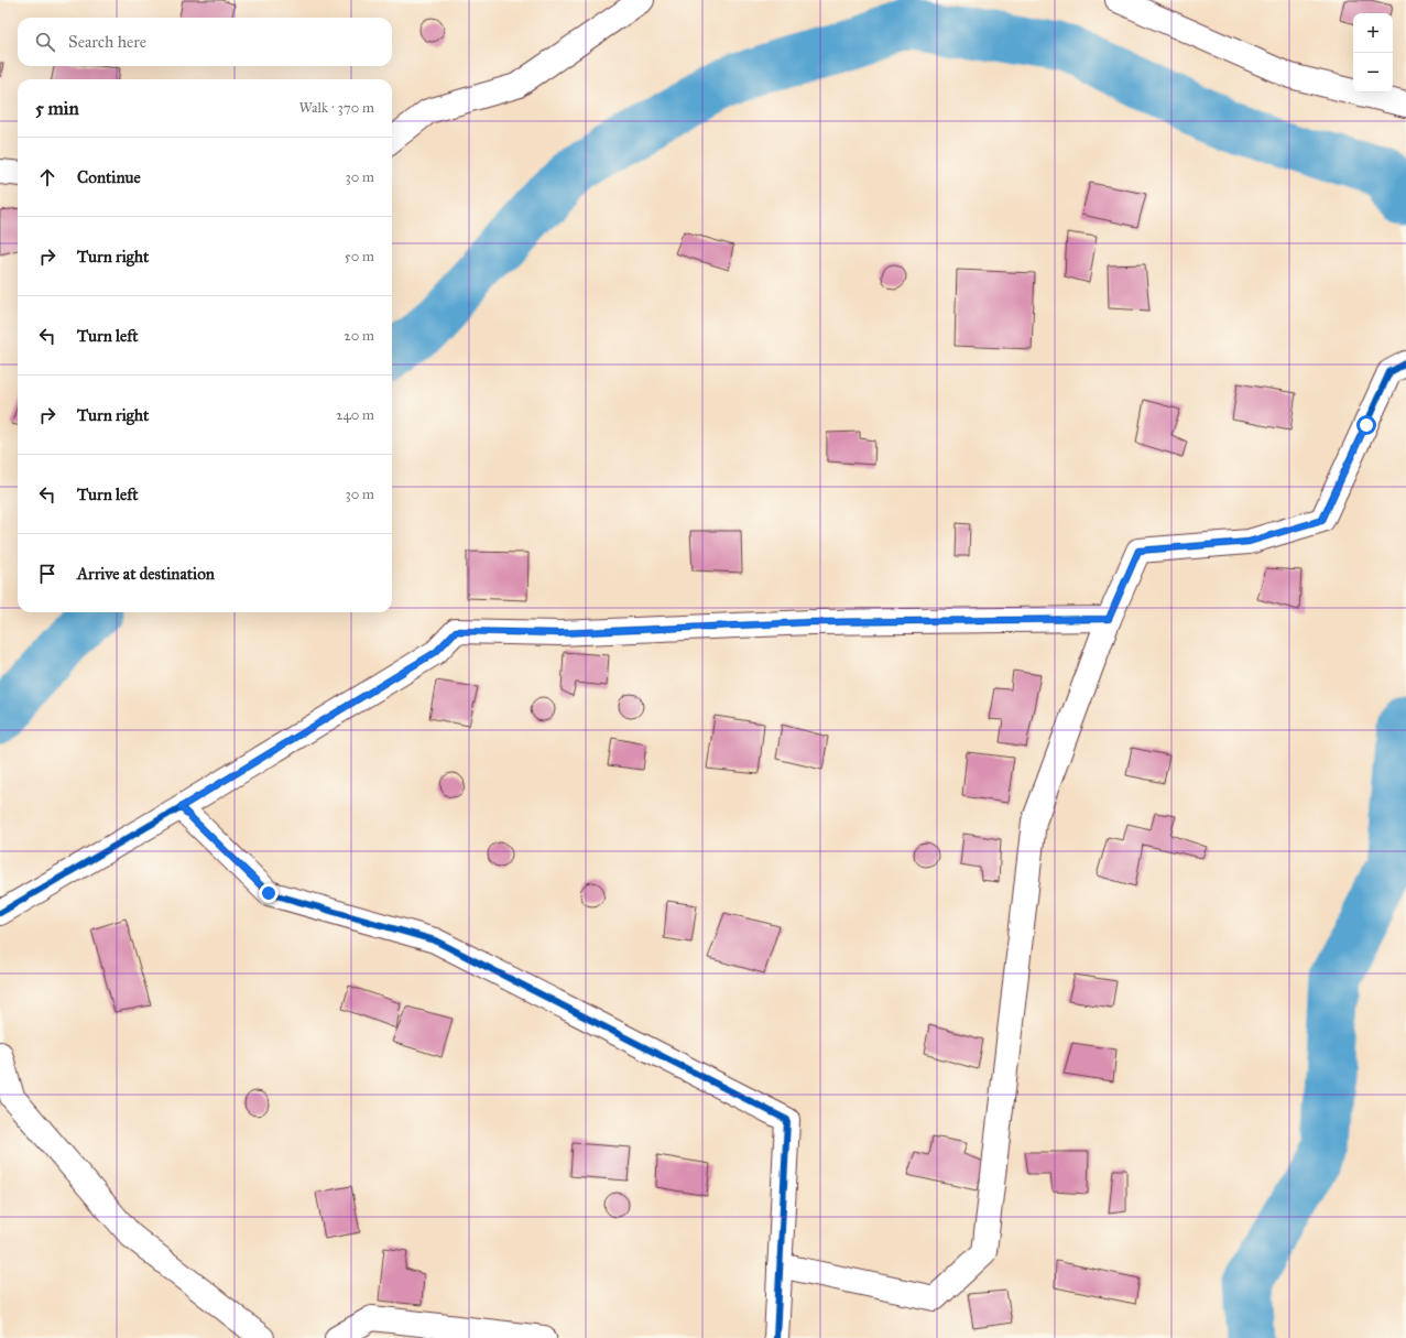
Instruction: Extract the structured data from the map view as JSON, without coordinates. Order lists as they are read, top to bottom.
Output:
{
  "page": {
    "map_buttons": ["+", "−"],
    "search": "Search here",
    "heading": ["5 min", "Walk · 370 m"],
    "list": [
      ["Continue", "30 m"],
      ["Turn right", "50 m"],
      ["Turn left", "20 m"],
      ["Turn right", "240 m"],
      ["Turn left", "30 m"],
      "Arrive at destination"
    ]
  }
}
